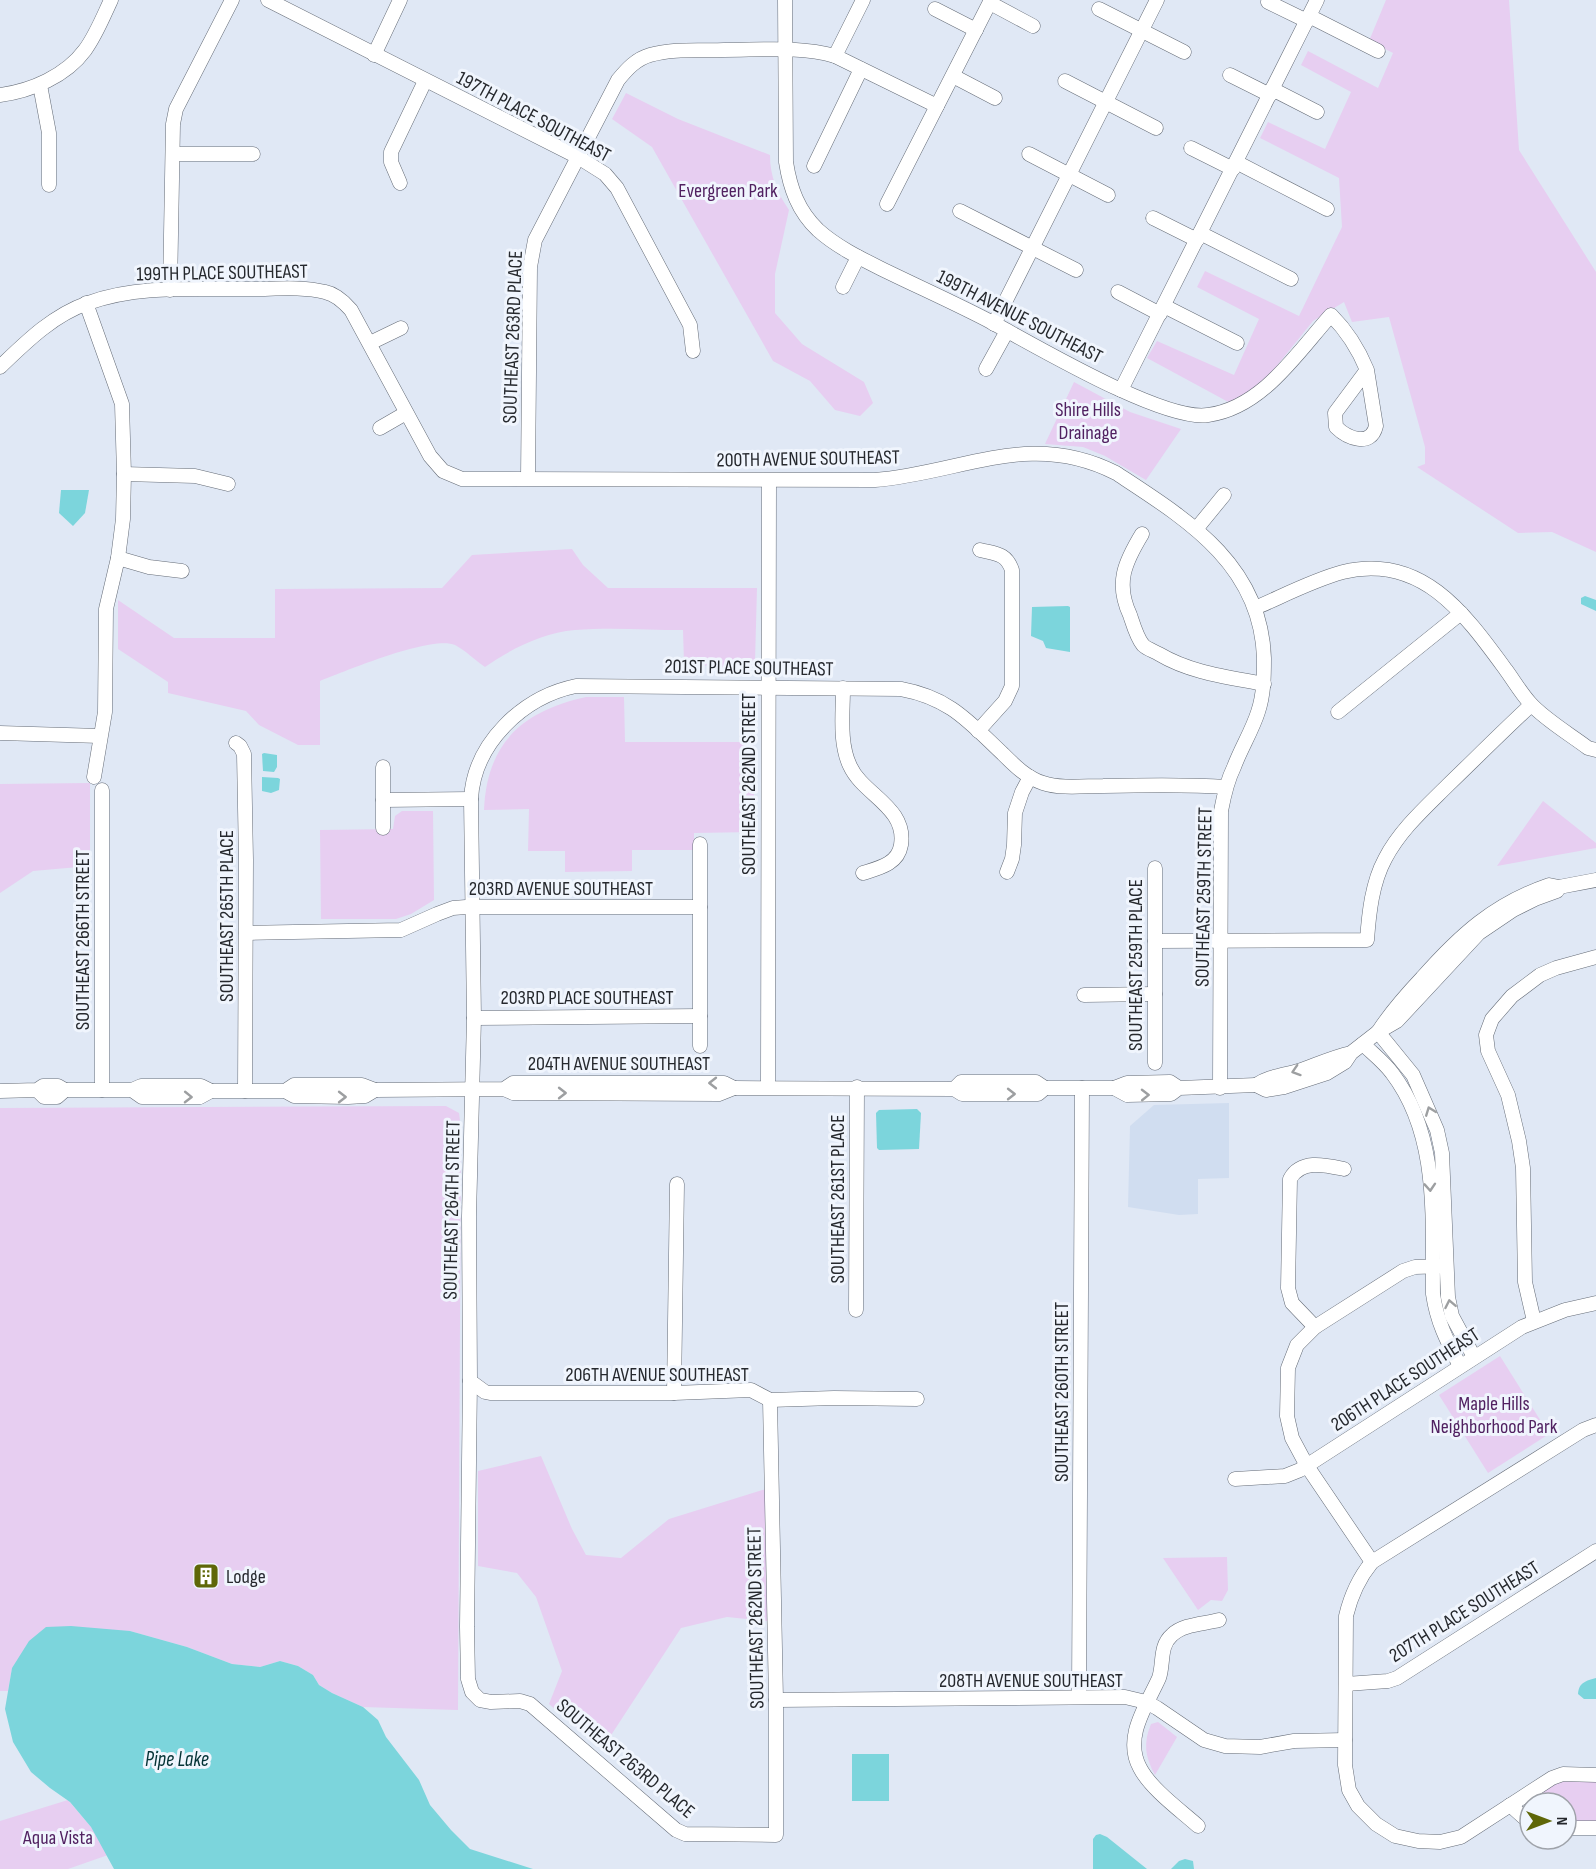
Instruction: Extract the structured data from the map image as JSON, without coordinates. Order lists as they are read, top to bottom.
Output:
{
  "streets": {
    "street": [
      "197TH PLACE SOUTHEAST",
      "199TH PLACE SOUTHEAST",
      "199TH AVENUE SOUTHEAST",
      "SOUTHEAST 263RD PLACE",
      "200TH AVENUE SOUTHEAST",
      "201ST PLACE SOUTHEAST",
      "SOUTHEAST 262ND STREET",
      "203RD AVENUE SOUTHEAST",
      "SOUTHEAST 259TH STREET",
      "SOUTHEAST 265TH PLACE",
      "SOUTHEAST 266TH STREET",
      "SOUTHEAST 259TH PLACE",
      "203RD PLACE SOUTHEAST",
      "204TH AVENUE SOUTHEAST",
      "SOUTHEAST 261ST PLACE",
      "SOUTHEAST 264TH STREET",
      "206TH AVENUE SOUTHEAST",
      "206TH PLACE SOUTHEAST",
      "SOUTHEAST 260TH STREET",
      "207TH PLACE SOUTHEAST",
      "208TH AVENUE SOUTHEAST"
    ]
  },
  "crossings": [
    ["197TH PLACE SOUTHEAST", "SOUTHEAST 263RD PLACE"],
    ["199TH PLACE SOUTHEAST", "200TH AVENUE SOUTHEAST"],
    ["199TH AVENUE SOUTHEAST", "SOUTHEAST 263RD PLACE"],
    ["SOUTHEAST 263RD PLACE", "200TH AVENUE SOUTHEAST"],
    ["SOUTHEAST 263RD PLACE", "SOUTHEAST 262ND STREET"],
    ["SOUTHEAST 263RD PLACE", "SOUTHEAST 264TH STREET"],
    ["200TH AVENUE SOUTHEAST", "SOUTHEAST 262ND STREET"],
    ["200TH AVENUE SOUTHEAST", "SOUTHEAST 259TH STREET"],
    ["201ST PLACE SOUTHEAST", "SOUTHEAST 262ND STREET"],
    ["201ST PLACE SOUTHEAST", "SOUTHEAST 264TH STREET"],
    ["SOUTHEAST 262ND STREET", "204TH AVENUE SOUTHEAST"],
    ["SOUTHEAST 262ND STREET", "206TH AVENUE SOUTHEAST"],
    ["SOUTHEAST 262ND STREET", "208TH AVENUE SOUTHEAST"],
    ["203RD AVENUE SOUTHEAST", "SOUTHEAST 265TH PLACE"],
    ["203RD AVENUE SOUTHEAST", "SOUTHEAST 264TH STREET"],
    ["SOUTHEAST 259TH STREET", "204TH AVENUE SOUTHEAST"],
    ["SOUTHEAST 265TH PLACE", "204TH AVENUE SOUTHEAST"],
    ["SOUTHEAST 266TH STREET", "204TH AVENUE SOUTHEAST"],
    ["203RD PLACE SOUTHEAST", "SOUTHEAST 264TH STREET"],
    ["204TH AVENUE SOUTHEAST", "SOUTHEAST 261ST PLACE"],
    ["204TH AVENUE SOUTHEAST", "SOUTHEAST 264TH STREET"],
    ["204TH AVENUE SOUTHEAST", "SOUTHEAST 260TH STREET"],
    ["SOUTHEAST 264TH STREET", "206TH AVENUE SOUTHEAST"],
    ["SOUTHEAST 260TH STREET", "208TH AVENUE SOUTHEAST"]
  ],
  "water": ["Pipe Lake"],
  "parks": [
    "Evergreen Park",
    "Shire Hills Drainage",
    "Maple Hills Neighborhood Park",
    "Aqua Vista"
  ],
  "places": {
    "building": ["Lodge"]
  },
  "north": "right"
}
